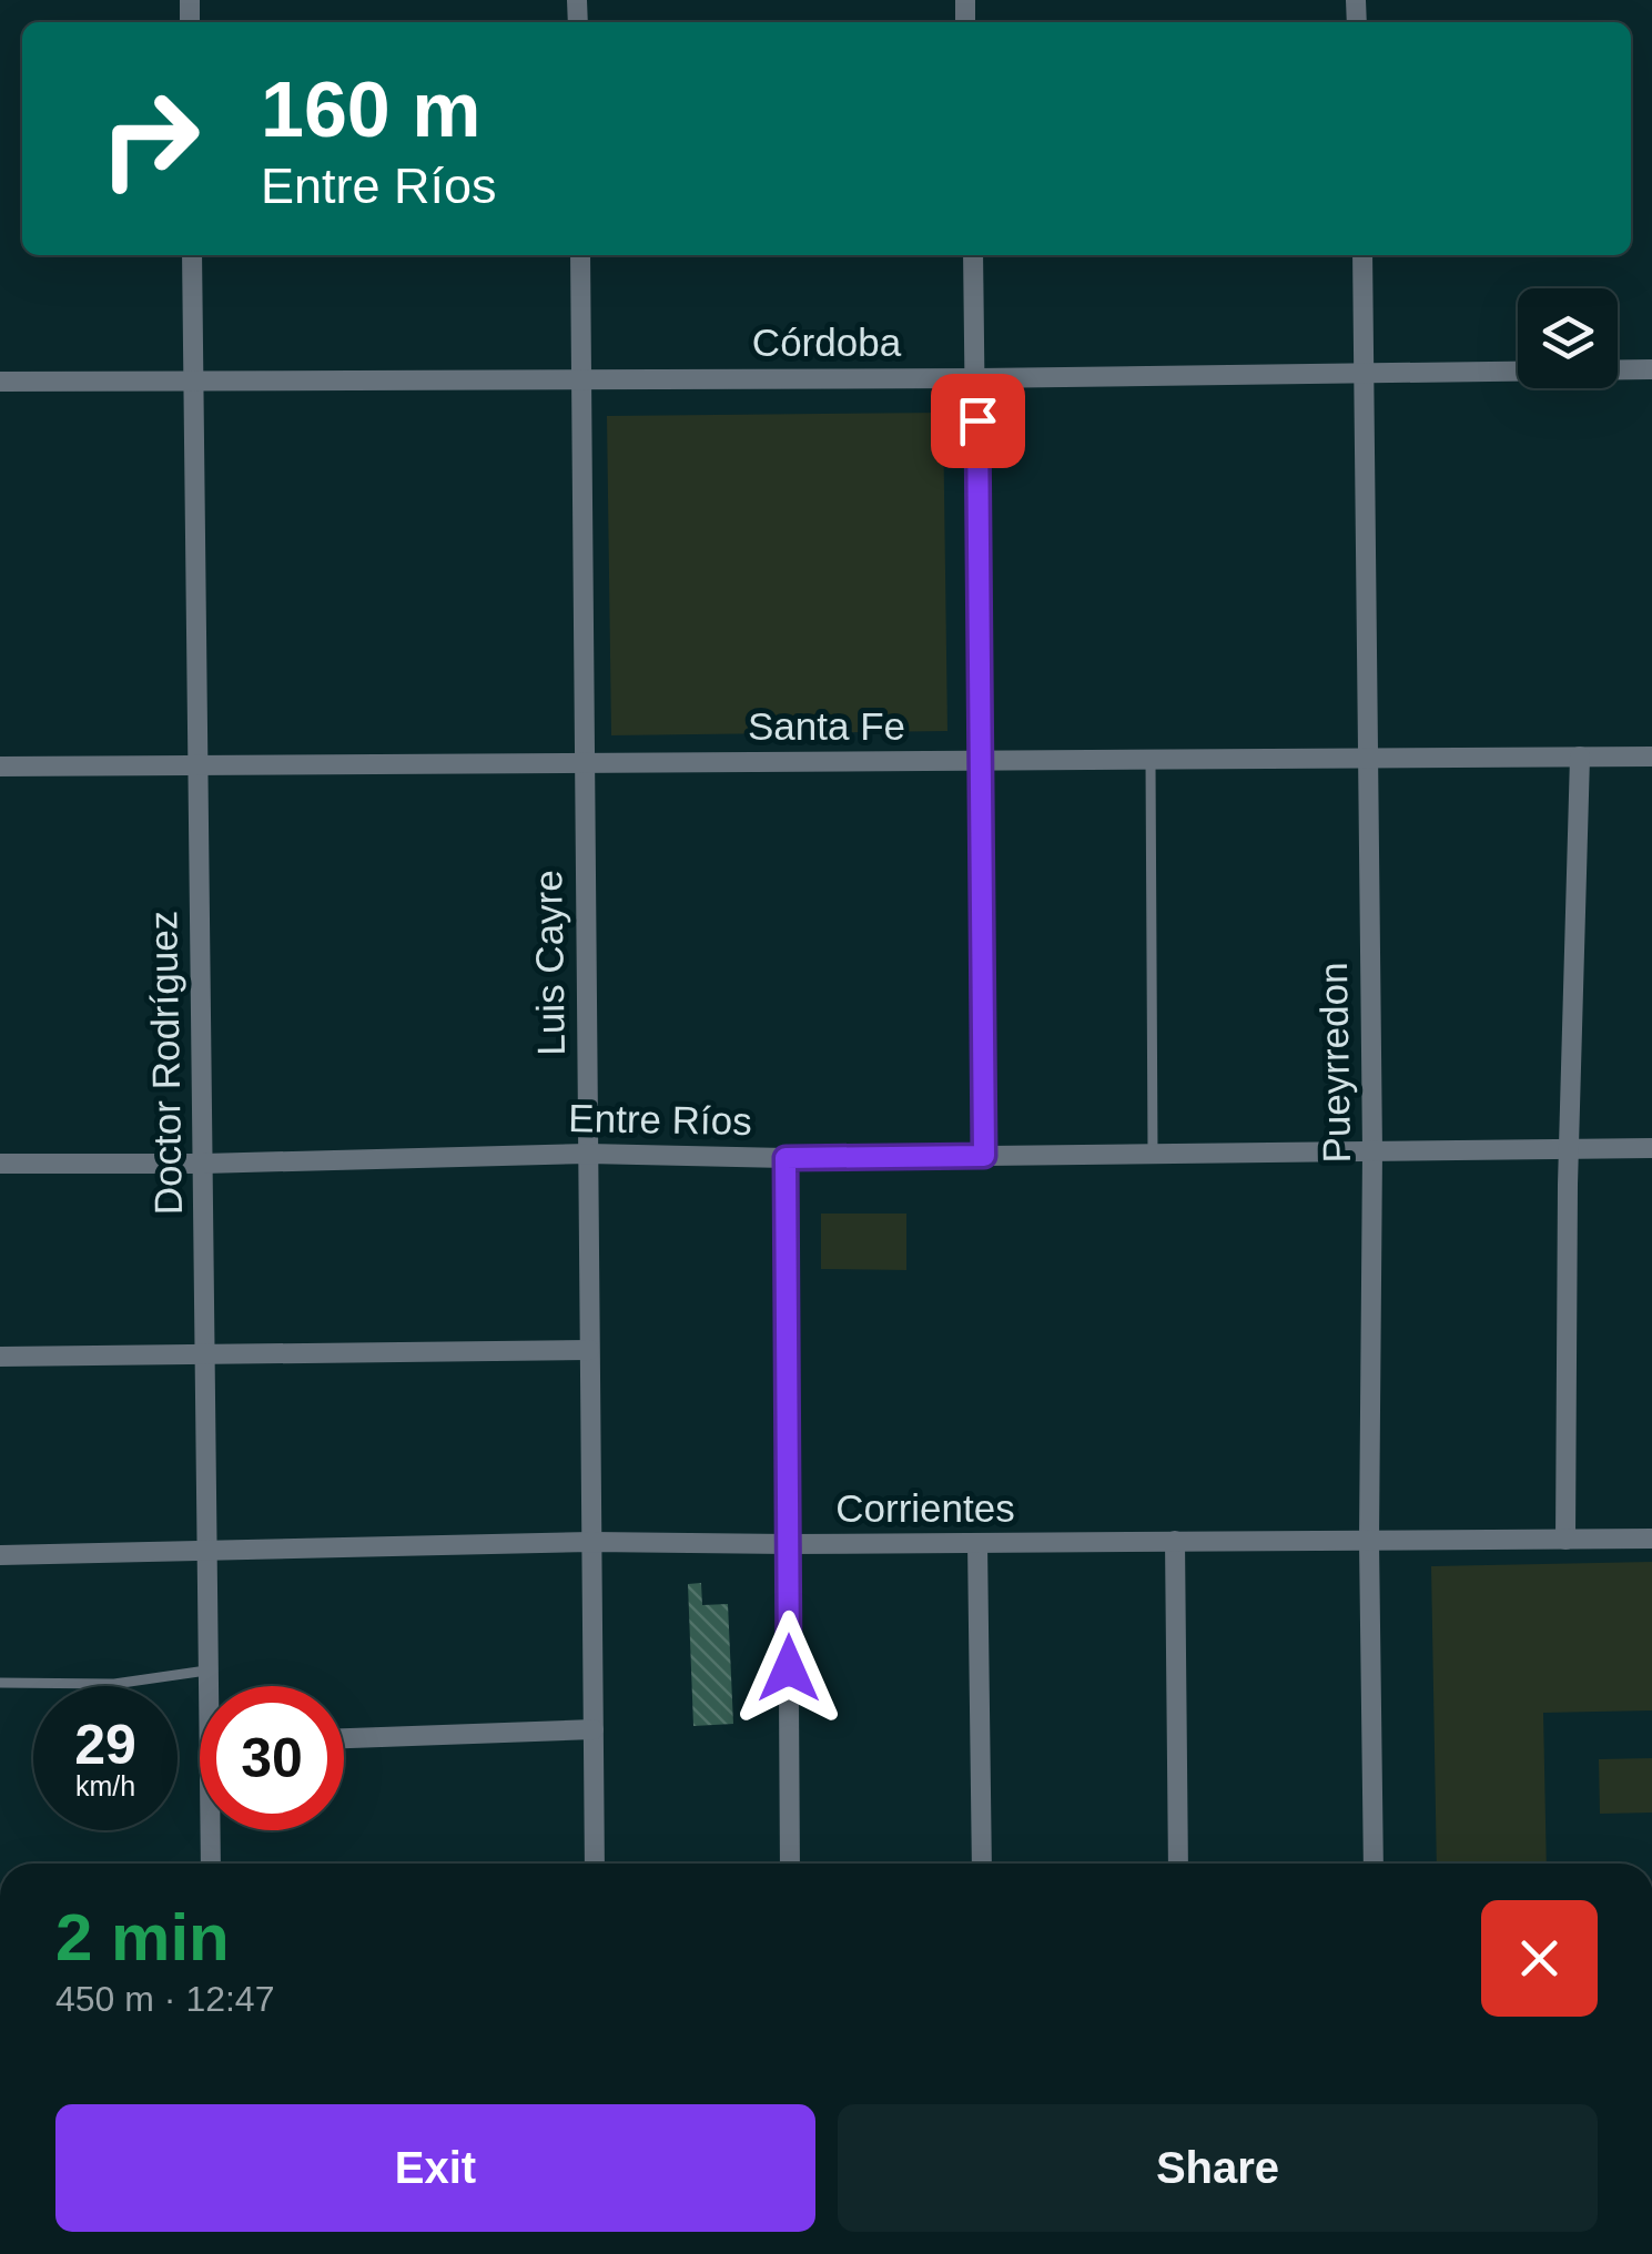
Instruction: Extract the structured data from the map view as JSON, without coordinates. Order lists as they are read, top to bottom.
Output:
{
  "streets": {
    "street": [
      "Córdoba",
      "Santa Fe",
      "Luis Cayre",
      "Doctor Rodríguez",
      "Pueyrredon",
      "Entre Ríos",
      "Corrientes"
    ]
  },
  "crossings": [
    ["Córdoba", "Luis Cayre"],
    ["Córdoba", "Doctor Rodríguez"],
    ["Córdoba", "Pueyrredon"],
    ["Santa Fe", "Luis Cayre"],
    ["Santa Fe", "Doctor Rodríguez"],
    ["Santa Fe", "Pueyrredon"],
    ["Luis Cayre", "Entre Ríos"],
    ["Luis Cayre", "Corrientes"],
    ["Doctor Rodríguez", "Entre Ríos"],
    ["Doctor Rodríguez", "Corrientes"],
    ["Pueyrredon", "Entre Ríos"],
    ["Pueyrredon", "Corrientes"]
  ],
  "page": {
    "turn": ["160 m", "Entre Ríos"],
    "speed": "29 km/h",
    "limit": "30",
    "heading": ["2 min", "450 m · 12:47"],
    "buttons": ["Exit", "Share"]
  }
}
